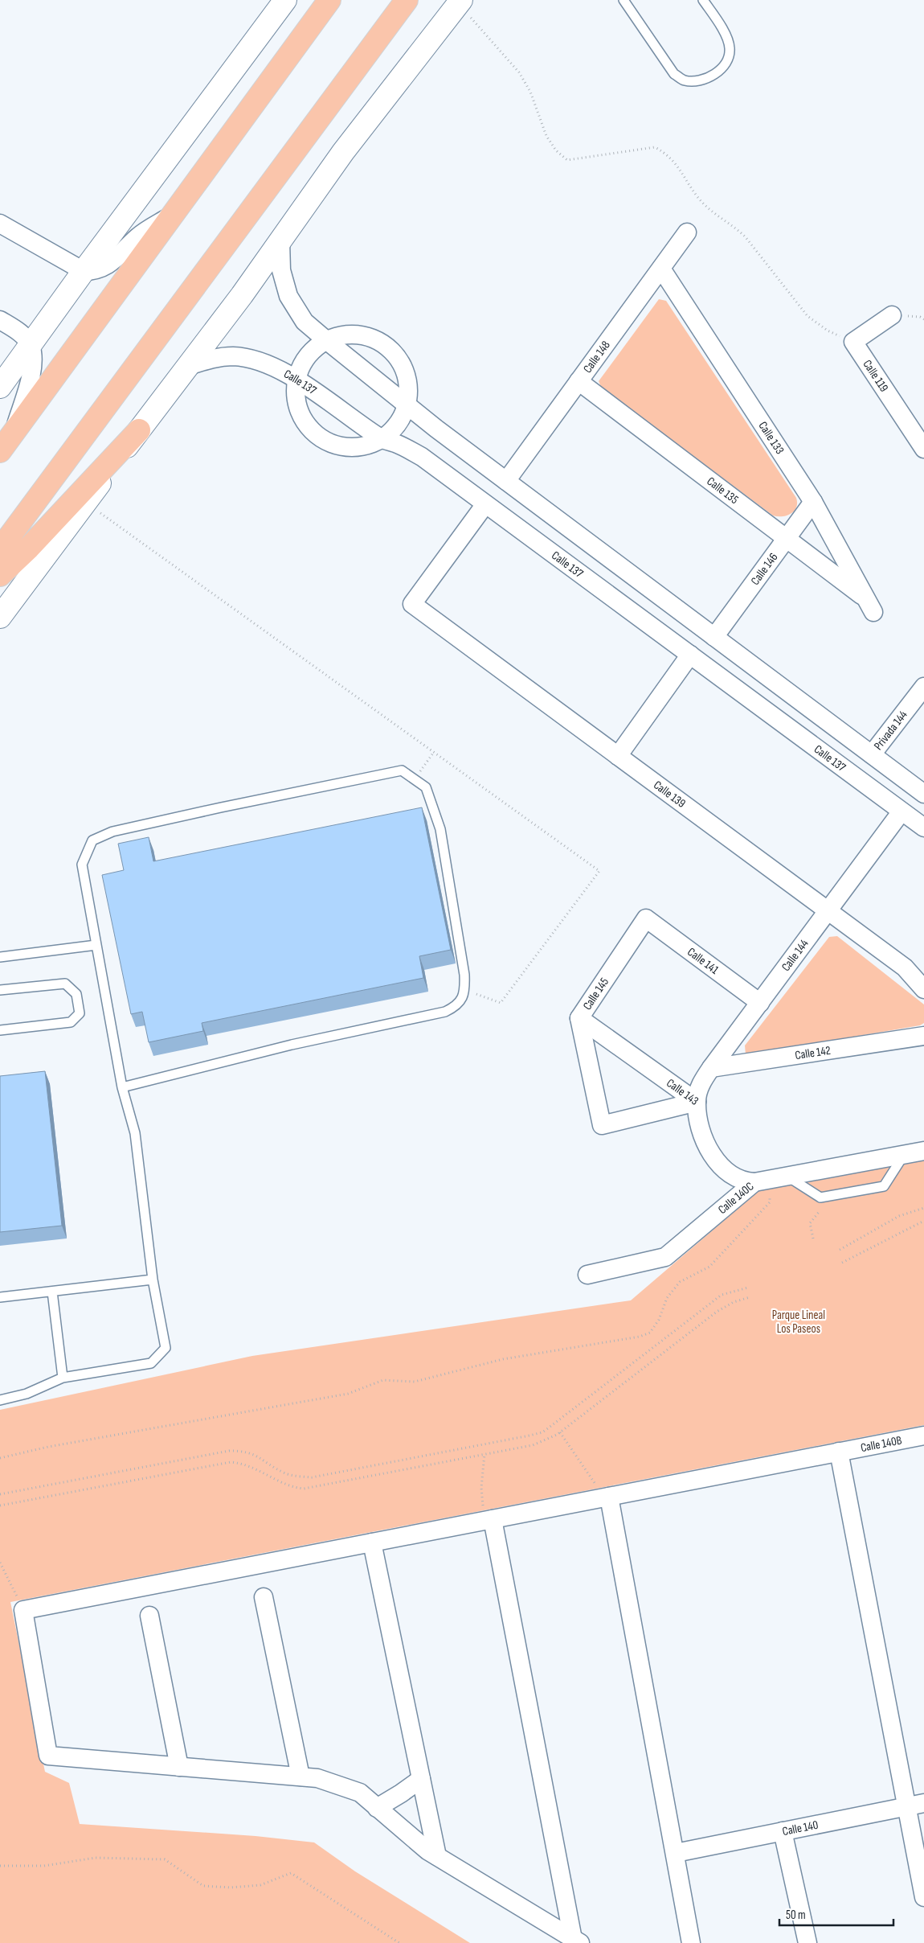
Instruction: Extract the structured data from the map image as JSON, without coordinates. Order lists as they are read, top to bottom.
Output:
{
  "streets": {
    "street": [
      "Calle 148",
      "Calle 119",
      "Calle 137",
      "Calle 133",
      "Calle 135",
      "Calle 146",
      "Privada 144",
      "Calle 139",
      "Calle 144",
      "Calle 141",
      "Calle 145",
      "Calle 142",
      "Calle 143",
      "Calle 140C",
      "Calle 140B",
      "Calle 140"
    ]
  },
  "crossings": [
    ["Calle 148", "Calle 133"],
    ["Calle 148", "Calle 135"],
    ["Calle 137", "Calle 139"],
    ["Calle 137", "Calle 144"],
    ["Calle 133", "Calle 135"],
    ["Calle 133", "Calle 146"],
    ["Calle 135", "Calle 146"],
    ["Calle 139", "Calle 144"],
    ["Calle 144", "Calle 141"],
    ["Calle 144", "Calle 145"],
    ["Calle 144", "Calle 142"],
    ["Calle 144", "Calle 143"],
    ["Calle 141", "Calle 145"],
    ["Calle 145", "Calle 143"],
    ["Calle 143", "Calle 140C"]
  ],
  "parks": ["Parque Lineal Los Paseos"],
  "scale_bar": "50 m"
}
